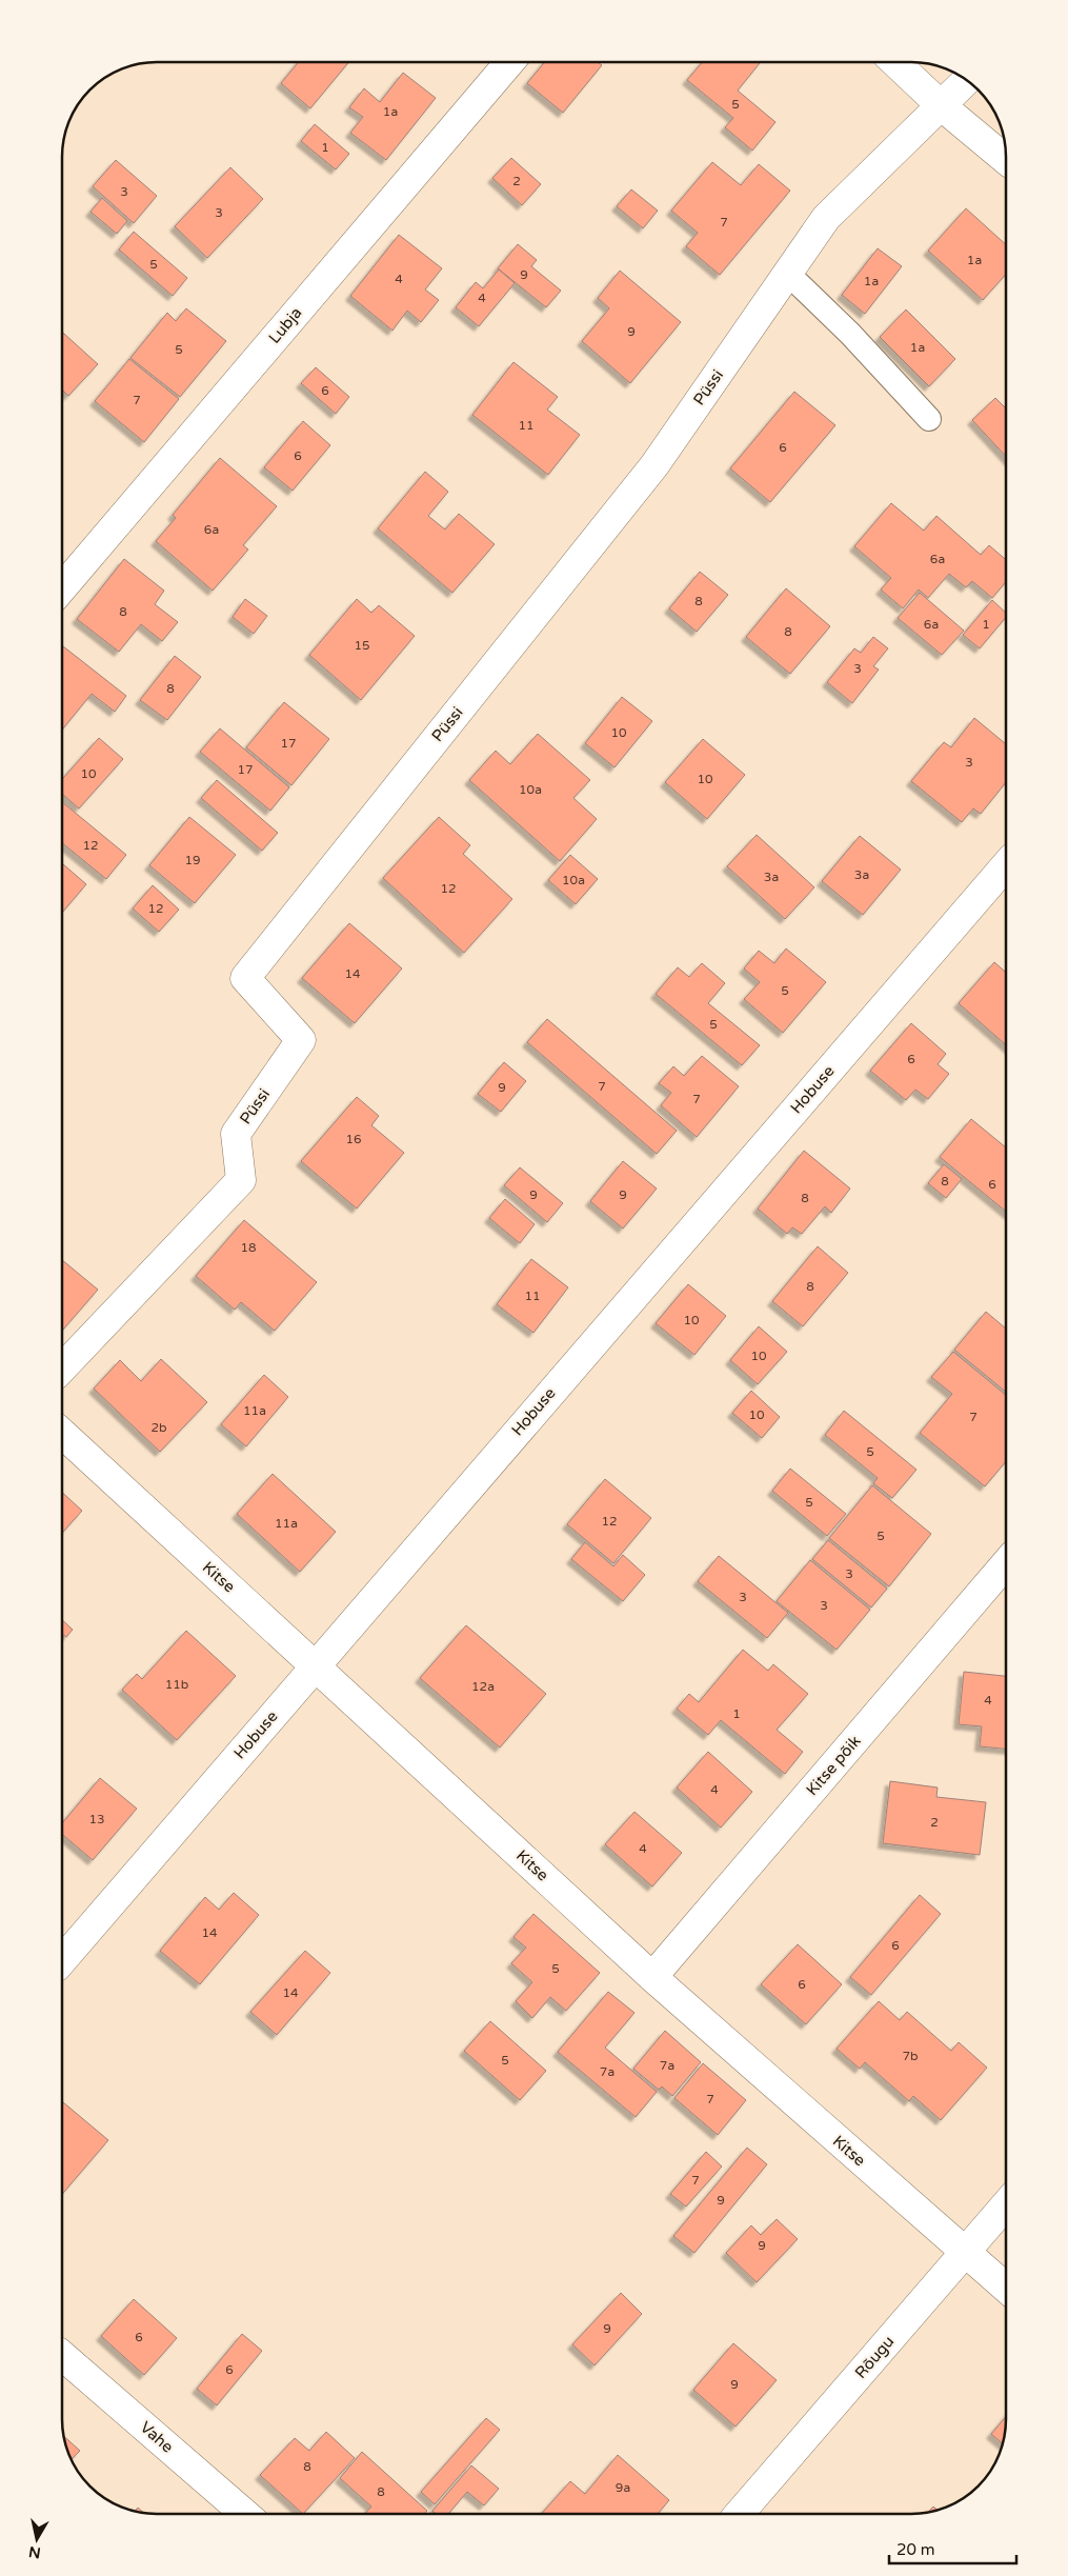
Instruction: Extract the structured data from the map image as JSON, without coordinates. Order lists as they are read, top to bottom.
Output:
{
  "streets": {
    "street": [
      "Lubja",
      "Püssi",
      "Hobuse",
      "Kitse",
      "Kitse põik",
      "Rõugu",
      "Vahe"
    ]
  },
  "crossings": [
    ["Hobuse", "Kitse"],
    ["Kitse", "Kitse põik"],
    ["Kitse", "Rõugu"]
  ],
  "house_numbers": [
    "5",
    "1a",
    "1",
    "2",
    "3",
    "3",
    "7",
    "1a",
    "5",
    "9",
    "4",
    "1a",
    "4",
    "9",
    "1a",
    "5",
    "6",
    "7",
    "11",
    "6",
    "6",
    "6a",
    "6a",
    "8",
    "8",
    "6a",
    "1",
    "8",
    "15",
    "3",
    "8",
    "10",
    "17",
    "3",
    "17",
    "10",
    "10",
    "10a",
    "12",
    "19",
    "3a",
    "3a",
    "10a",
    "12",
    "12",
    "14",
    "5",
    "5",
    "6",
    "7",
    "9",
    "7",
    "16",
    "8",
    "6",
    "9",
    "9",
    "8",
    "18",
    "8",
    "11",
    "10",
    "10",
    "11a",
    "10",
    "7",
    "2b",
    "5",
    "5",
    "12",
    "11a",
    "5",
    "3",
    "3",
    "3",
    "11b",
    "12a",
    "4",
    "1",
    "4",
    "13",
    "2",
    "4",
    "14",
    "6",
    "5",
    "6",
    "14",
    "7b",
    "5",
    "7a",
    "7a",
    "7",
    "7",
    "9",
    "9",
    "9",
    "6",
    "6",
    "9",
    "8",
    "9a",
    "8"
  ],
  "scale_bar": "20 m",
  "north": "bottom"
}
